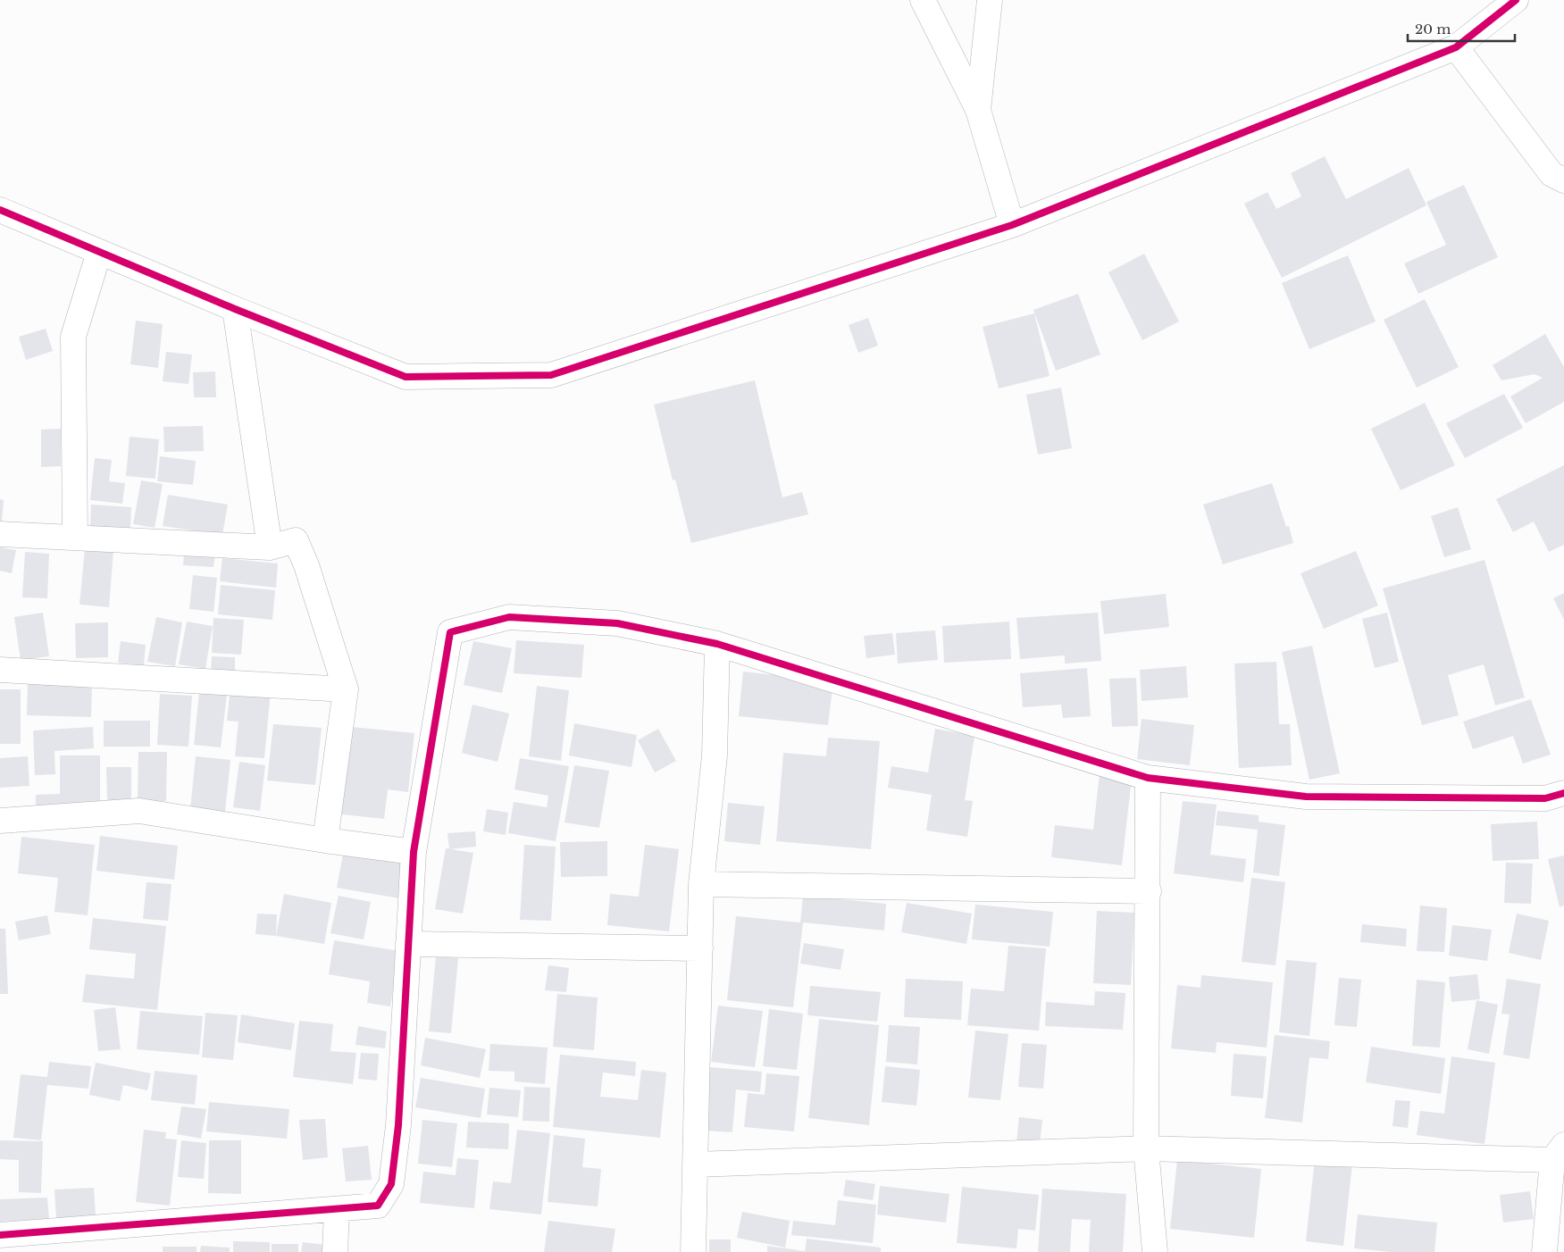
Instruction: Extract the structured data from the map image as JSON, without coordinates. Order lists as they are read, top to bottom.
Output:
{
  "scale_bar": "20 m"
}
